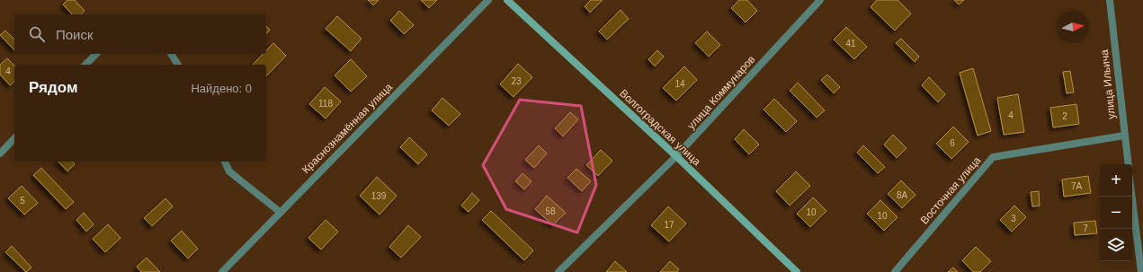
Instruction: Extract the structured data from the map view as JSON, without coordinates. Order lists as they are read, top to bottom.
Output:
{
  "streets": {
    "main road": ["Волгоградская улица"],
    "street": [
      "улица Ильича",
      "улица Коммунаров",
      "Краснознамённая улица",
      "Восточная улица"
    ]
  },
  "crossings": [
    ["улица Ильича", "Восточная улица"],
    ["улица Коммунаров", "Волгоградская улица"]
  ],
  "house_numbers": [
    "41",
    "4",
    "23",
    "14",
    "118",
    "4",
    "2",
    "6",
    "7А",
    "8А",
    "139",
    "5",
    "58",
    "10",
    "10",
    "3",
    "17",
    "7"
  ],
  "north": "right",
  "page": {
    "search": "Поиск",
    "heading": ["Рядом", "Найдено: 0"],
    "map_buttons": ["+", "−"]
  }
}
